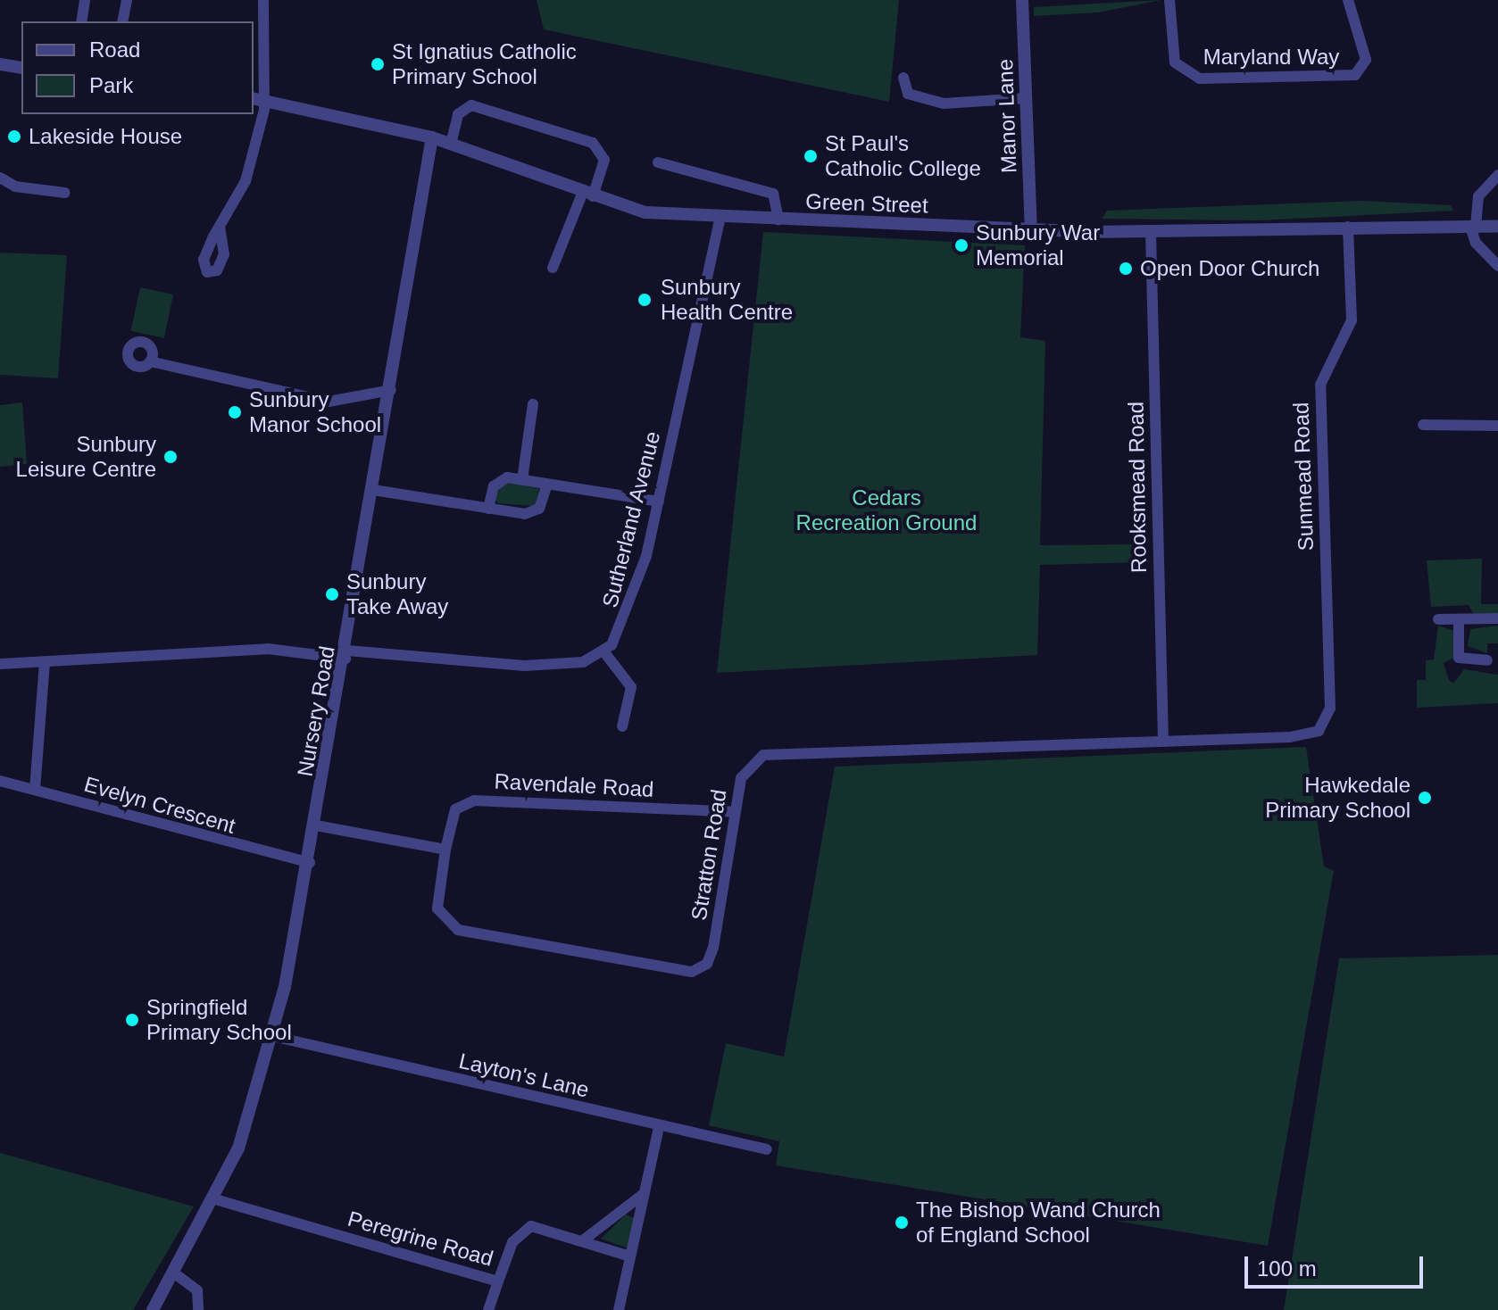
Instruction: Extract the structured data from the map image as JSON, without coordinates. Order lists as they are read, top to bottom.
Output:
{
  "streets": {
    "street": [
      "Maryland Way",
      "Manor Lane",
      "Green Street",
      "Sunmead Road",
      "Rooksmead Road",
      "Sutherland Avenue",
      "Nursery Road",
      "Ravendale Road",
      "Evelyn Crescent",
      "Stratton Road",
      "Layton's Lane",
      "Peregrine Road"
    ]
  },
  "crossings": [
    ["Manor Lane", "Green Street"],
    ["Green Street", "Sunmead Road"],
    ["Green Street", "Rooksmead Road"],
    ["Green Street", "Sutherland Avenue"],
    ["Green Street", "Nursery Road"],
    ["Sunmead Road", "Stratton Road"],
    ["Rooksmead Road", "Stratton Road"],
    ["Nursery Road", "Evelyn Crescent"],
    ["Nursery Road", "Layton's Lane"],
    ["Nursery Road", "Peregrine Road"],
    ["Ravendale Road", "Stratton Road"]
  ],
  "parks": ["Cedars Recreation Ground"],
  "places": [
    "St Ignatius Catholic Primary School",
    "Lakeside House",
    "St Paul's Catholic College",
    "Sunbury War Memorial",
    "Open Door Church",
    "Sunbury Health Centre",
    "Sunbury Manor School",
    "Sunbury Leisure Centre",
    "Sunbury Take Away",
    "Hawkedale Primary School",
    "Springfield Primary School",
    "The Bishop Wand Church of England School"
  ],
  "legend": ["Road", "Park"],
  "scale_bar": "100 m"
}
